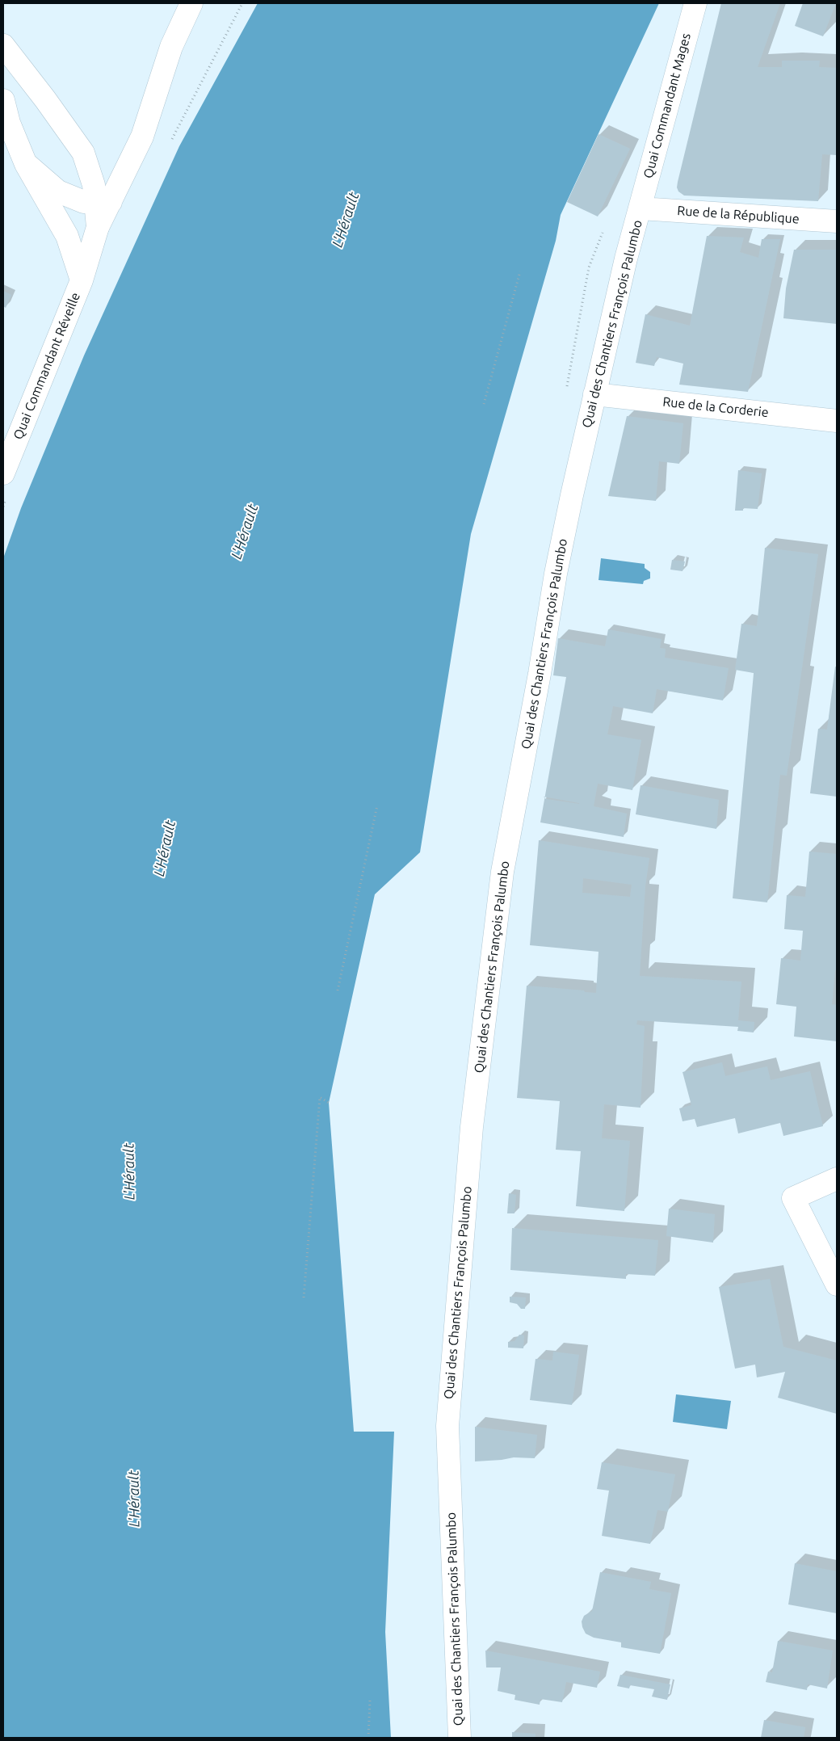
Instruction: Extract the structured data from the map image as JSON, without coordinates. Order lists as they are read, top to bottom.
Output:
{
  "streets": {
    "street": [
      "Quai Commandant Mages",
      "Rue de la République",
      "Quai des Chantiers François Palumbo",
      "Quai Commandant Réveille",
      "Rue de la Corderie"
    ]
  },
  "crossings": [
    ["Quai Commandant Mages", "Rue de la République"],
    ["Quai Commandant Mages", "Quai des Chantiers François Palumbo"],
    ["Rue de la République", "Quai des Chantiers François Palumbo"],
    ["Quai des Chantiers François Palumbo", "Rue de la Corderie"]
  ],
  "water": ["L'Hérault"]
}
